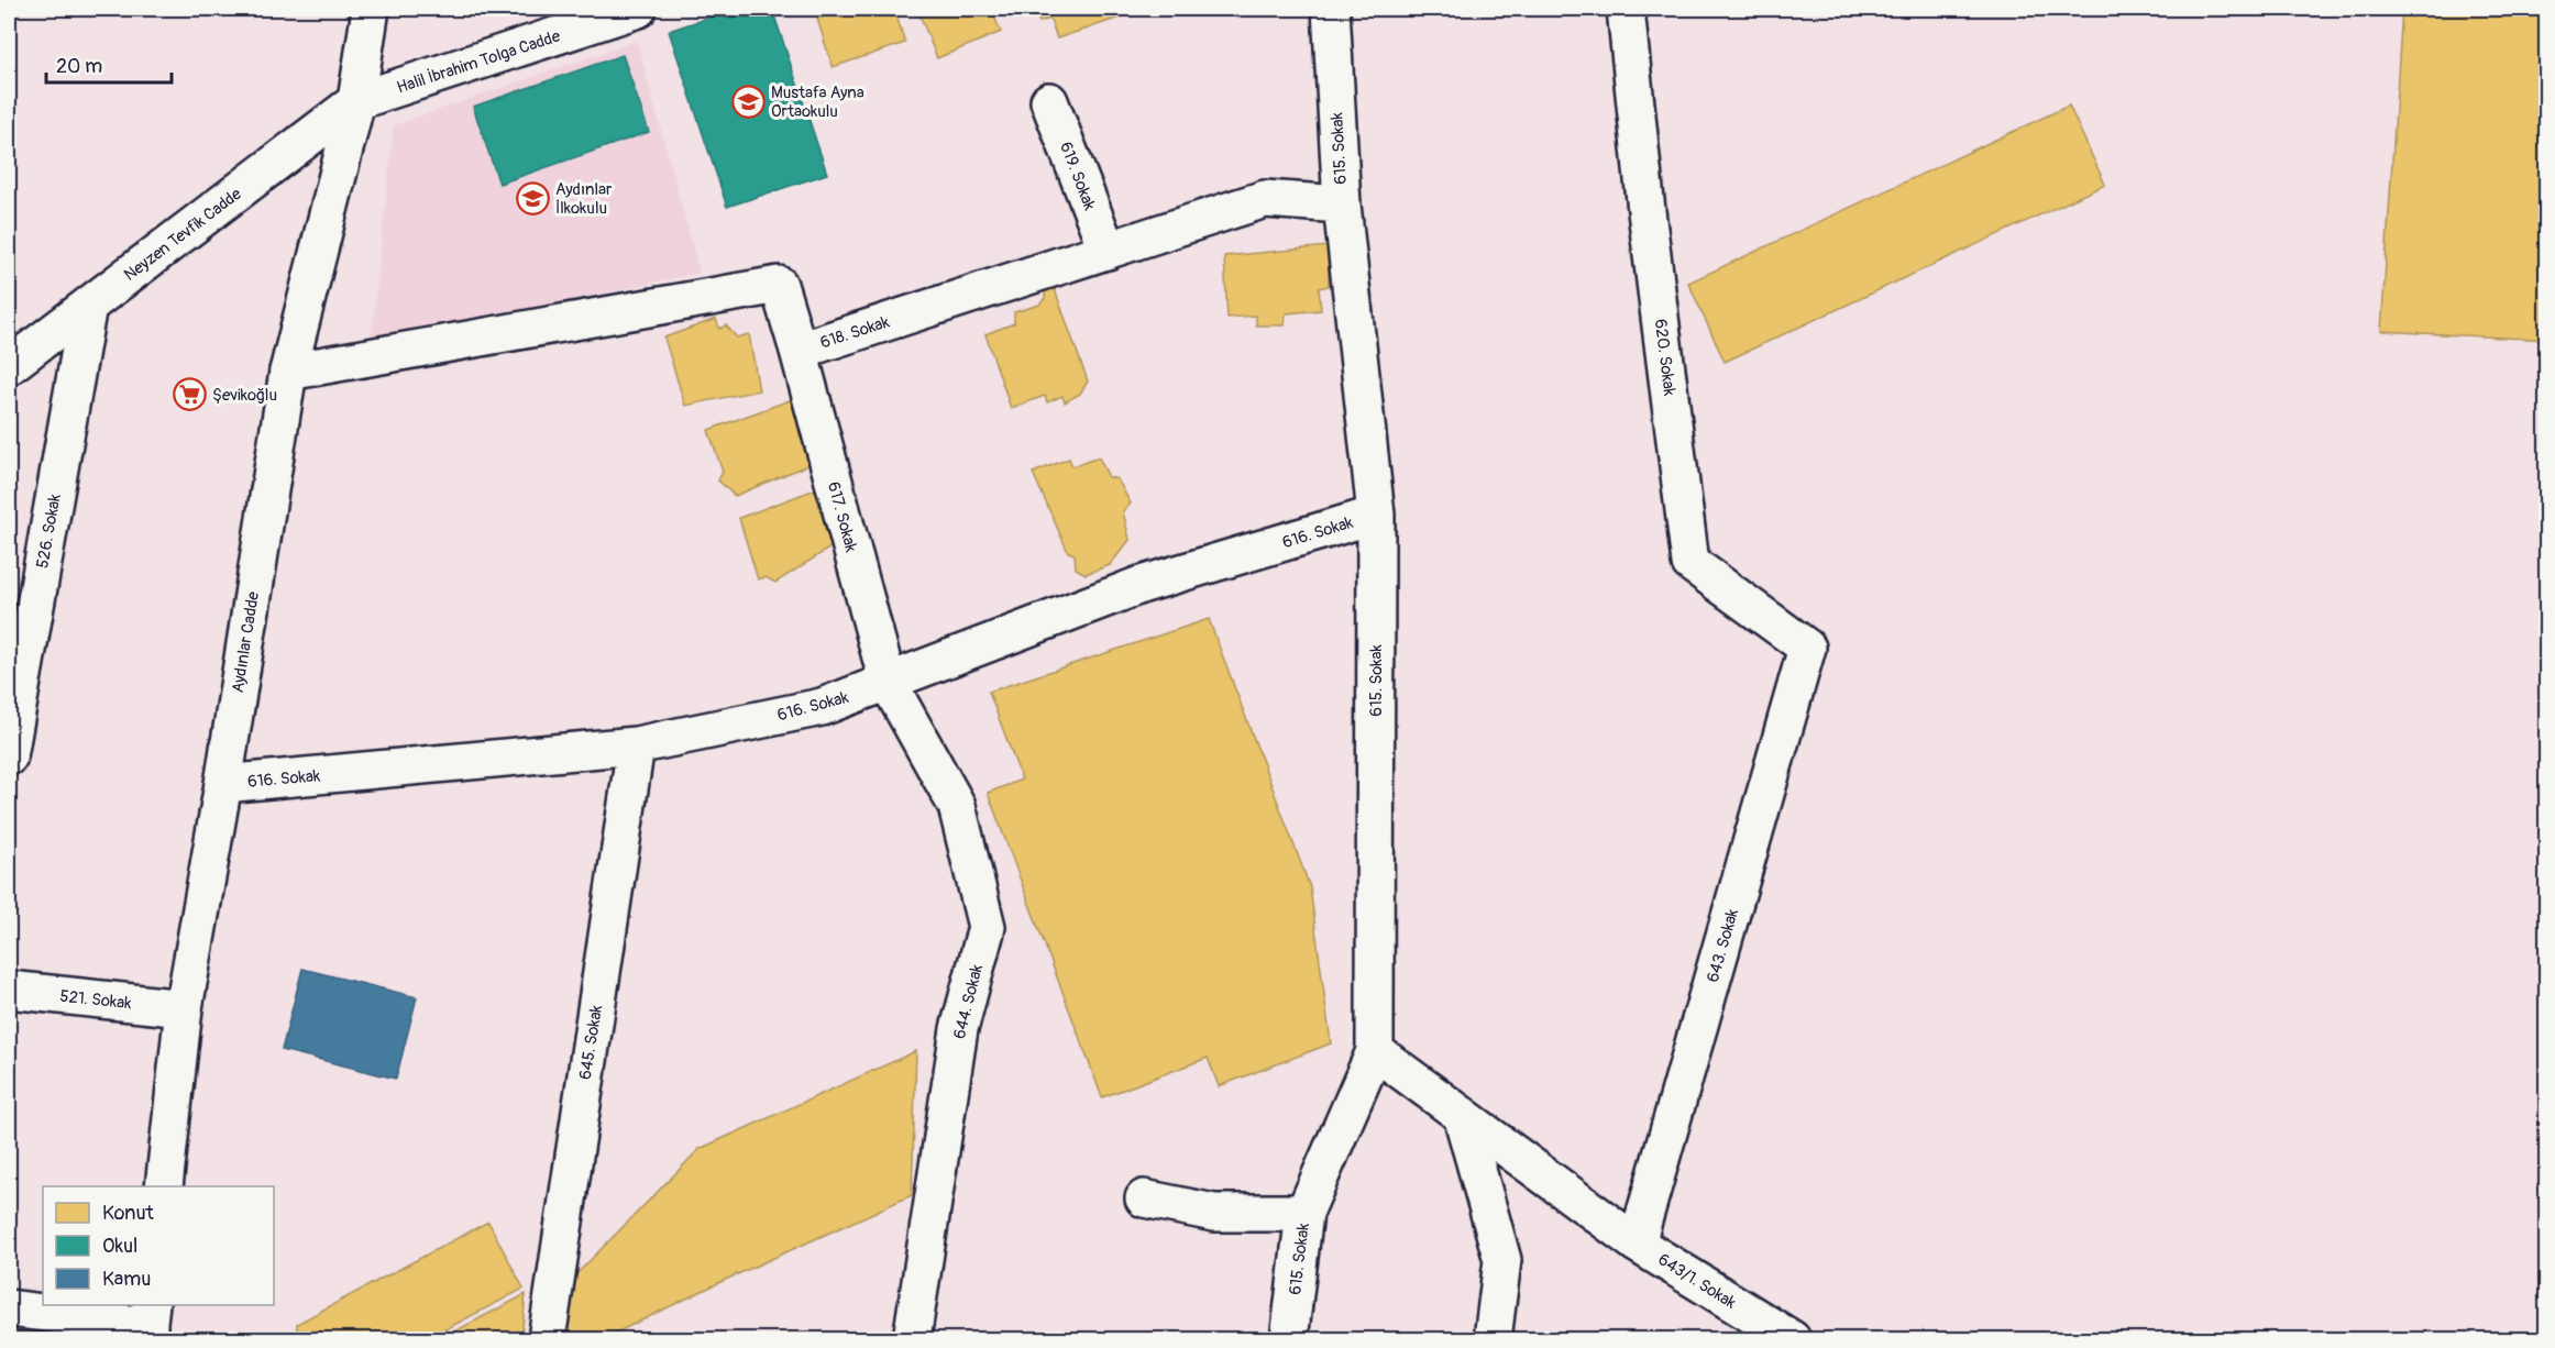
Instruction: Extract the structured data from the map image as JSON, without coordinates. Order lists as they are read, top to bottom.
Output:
{
  "streets": {
    "street": [
      "Halil İbrahim Tolga Cadde",
      "615. Sokak",
      "619. Sokak",
      "Neyzen Tevfik Cadde",
      "618. Sokak",
      "620. Sokak",
      "617. Sokak",
      "526. Sokak",
      "616. Sokak",
      "Aydınlar Cadde",
      "643. Sokak",
      "521. Sokak",
      "644. Sokak",
      "645. Sokak",
      "643/1. Sokak"
    ]
  },
  "crossings": [
    ["Halil İbrahim Tolga Cadde", "Neyzen Tevfik Cadde"],
    ["Halil İbrahim Tolga Cadde", "Aydınlar Cadde"],
    ["615. Sokak", "618. Sokak"],
    ["615. Sokak", "616. Sokak"],
    ["615. Sokak", "643/1. Sokak"],
    ["619. Sokak", "618. Sokak"],
    ["Neyzen Tevfik Cadde", "526. Sokak"],
    ["Neyzen Tevfik Cadde", "Aydınlar Cadde"],
    ["618. Sokak", "617. Sokak"],
    ["618. Sokak", "Aydınlar Cadde"],
    ["620. Sokak", "643. Sokak"],
    ["617. Sokak", "616. Sokak"],
    ["617. Sokak", "644. Sokak"],
    ["616. Sokak", "Aydınlar Cadde"],
    ["616. Sokak", "644. Sokak"],
    ["616. Sokak", "645. Sokak"],
    ["Aydınlar Cadde", "521. Sokak"],
    ["643. Sokak", "643/1. Sokak"]
  ],
  "places": {
    "school or university": ["Mustafa Ayna Ortaokulu", "Aydınlar İlkokulu"],
    "supermarket": ["Şevikoğlu"]
  },
  "legend": ["Konut", "Okul", "Kamu"],
  "scale_bar": "20 m"
}
